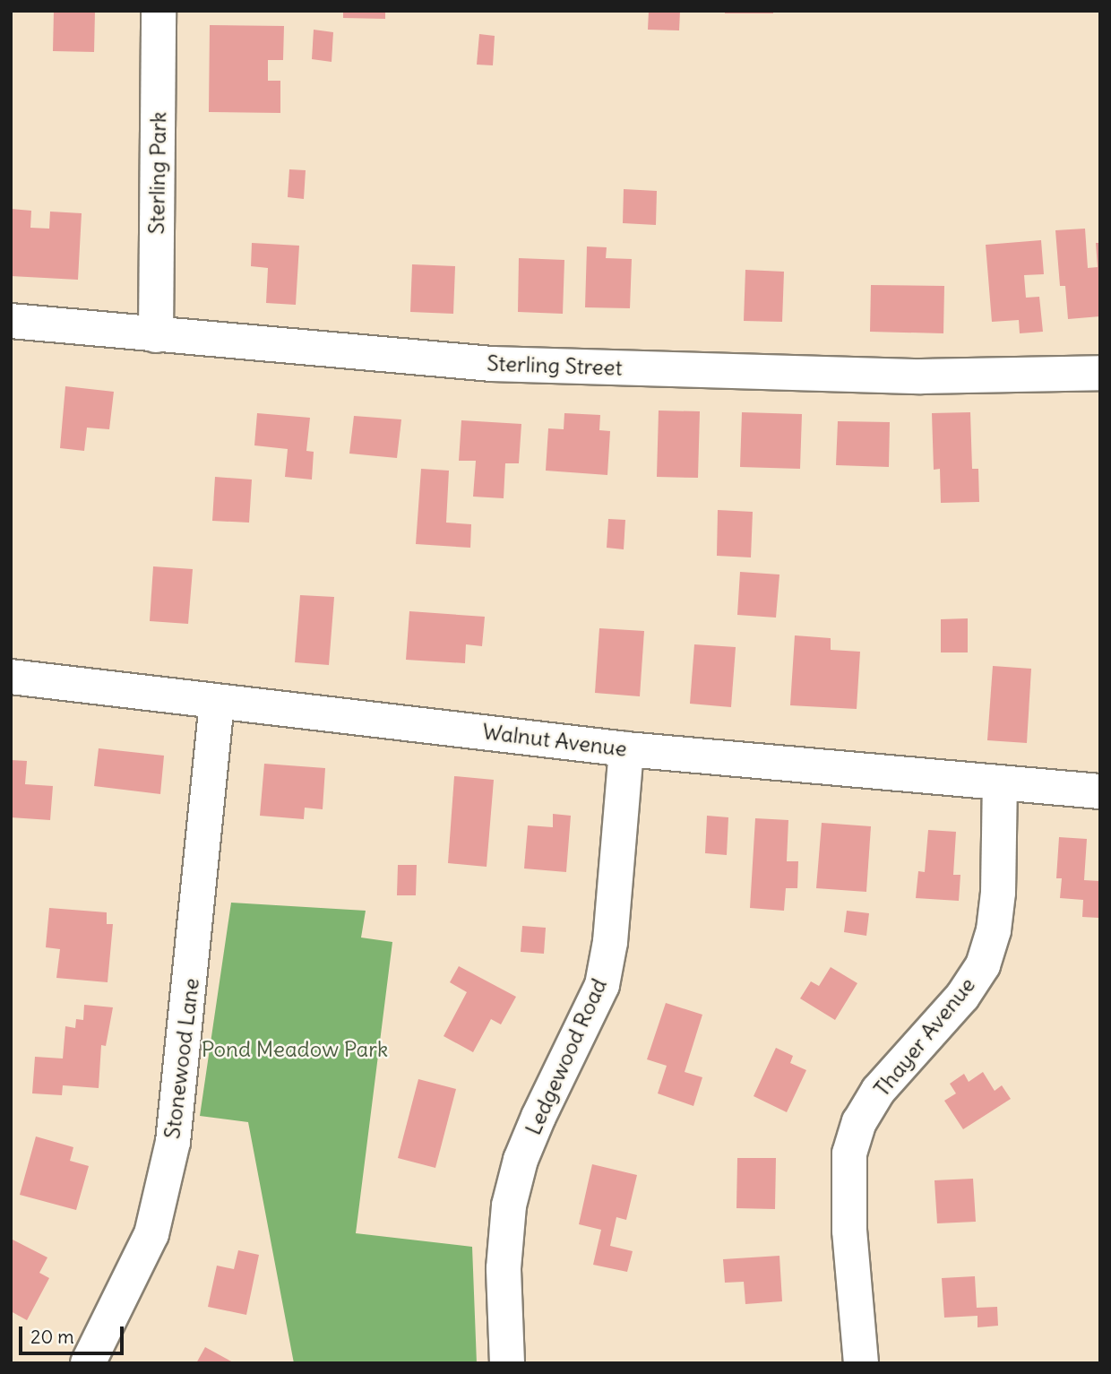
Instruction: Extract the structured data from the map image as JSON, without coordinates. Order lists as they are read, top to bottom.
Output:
{
  "streets": {
    "street": [
      "Sterling Park",
      "Sterling Street",
      "Walnut Avenue",
      "Thayer Avenue",
      "Ledgewood Road",
      "Stonewood Lane"
    ]
  },
  "crossings": [
    ["Sterling Park", "Sterling Street"],
    ["Walnut Avenue", "Thayer Avenue"],
    ["Walnut Avenue", "Ledgewood Road"],
    ["Walnut Avenue", "Stonewood Lane"]
  ],
  "parks": ["Pond Meadow Park"],
  "scale_bar": "20 m"
}
